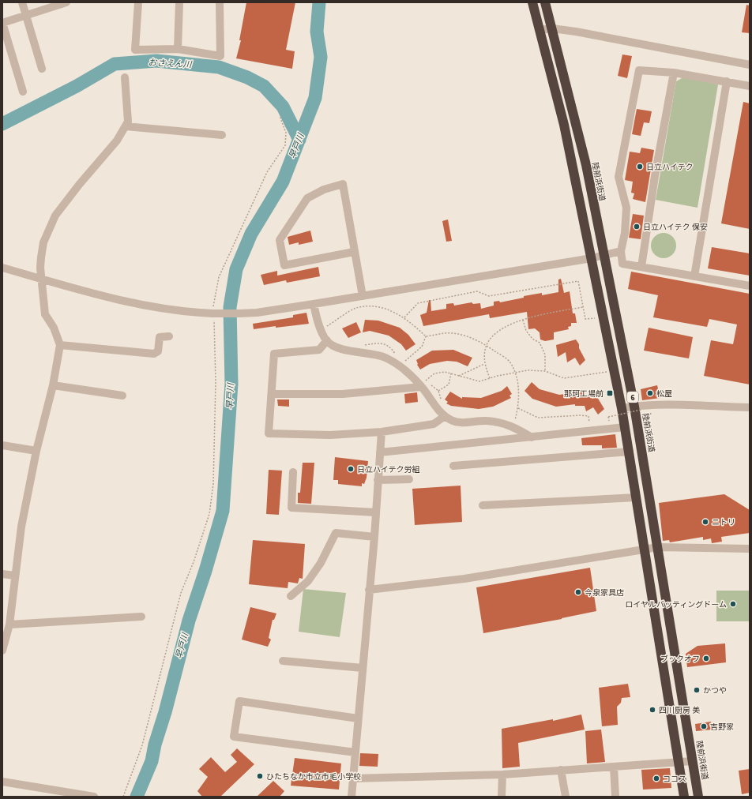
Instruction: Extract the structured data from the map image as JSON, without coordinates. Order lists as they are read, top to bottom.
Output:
{
  "streets": {
    "highway": ["陸前浜街道", "6"]
  },
  "water": ["おさえん川", "早戸川"],
  "places": {
    "other": [
      "日立ハイテク",
      "日立ハイテク 保安",
      "松屋",
      "日立ハイテク労組",
      "ニトリ",
      "今泉家具店",
      "ロイヤルバッティングドーム",
      "ブックオフ",
      "かつや",
      "四川厨房 美",
      "吉野家",
      "ひたちなか市立市毛小学校",
      "ココス"
    ],
    "transit": ["那珂工場前"]
  }
}
